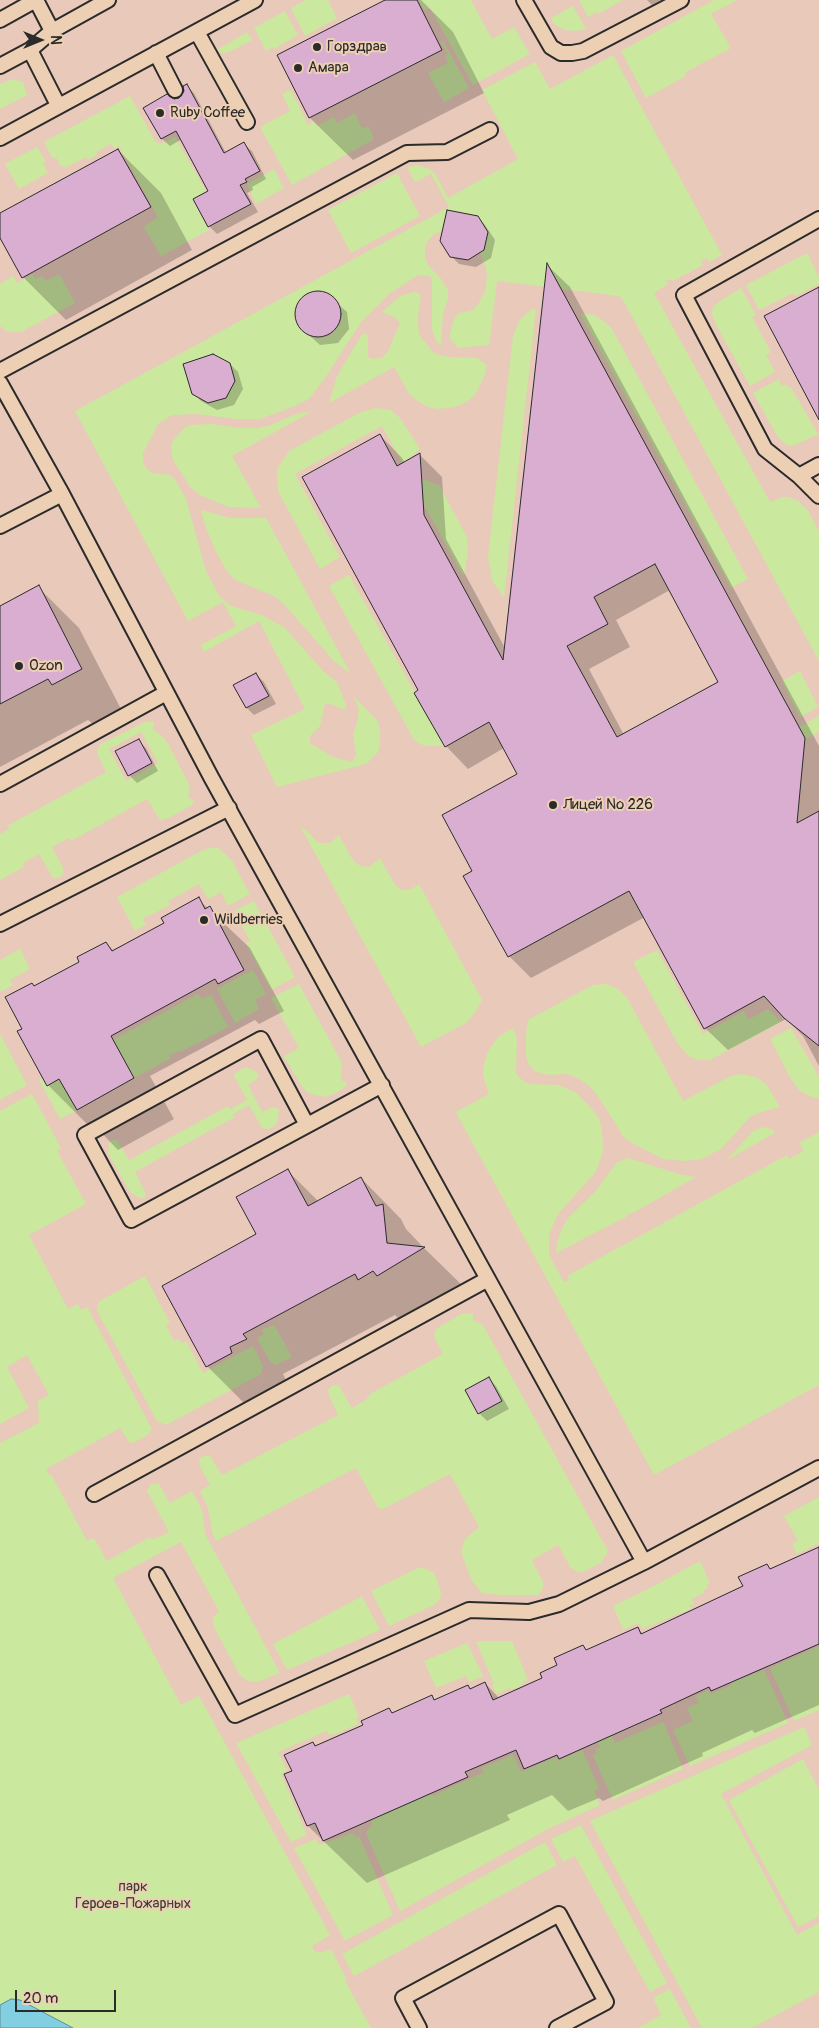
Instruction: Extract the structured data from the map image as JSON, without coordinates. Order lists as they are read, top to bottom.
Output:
{
  "parks": ["парк Героев-Пожарных"],
  "places": [
    "Горздрав",
    "Амара",
    "Ruby Coffee",
    "Ozon",
    "Лицей № 226",
    "Wildberries"
  ],
  "scale_bar": "20 m",
  "north": "right"
}
